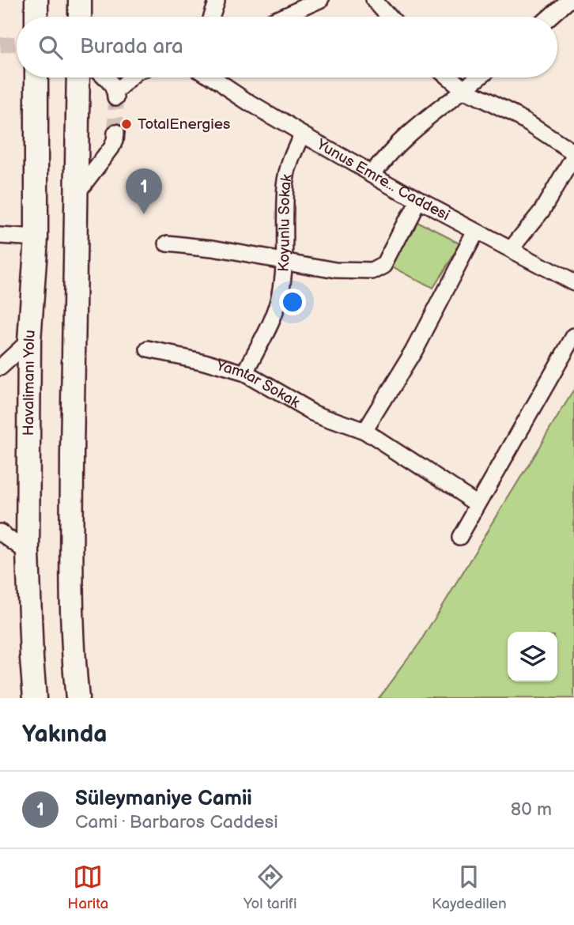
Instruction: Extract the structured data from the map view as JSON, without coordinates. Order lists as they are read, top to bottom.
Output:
{
  "streets": {
    "highway": ["Havalimanı Yolu"],
    "street": ["Yunus Emre... Caddesi", "Koyunlu Sokak", "Yamtar Sokak"]
  },
  "crossings": [
    ["Yunus Emre... Caddesi", "Koyunlu Sokak"],
    ["Koyunlu Sokak", "Yamtar Sokak"]
  ],
  "places": ["TotalEnergies"],
  "page": {
    "search": "Burada ara",
    "pins": "1",
    "heading": "Yakında",
    "list": [
      {
        "mark": "1",
        "name": "Süleymaniye Camii",
        "note": "Cami · Barbaros Caddesi",
        "value": "80 m"
      }
    ],
    "nav": ["Harita", "Yol tarifi", "Kaydedilen"]
  }
}
